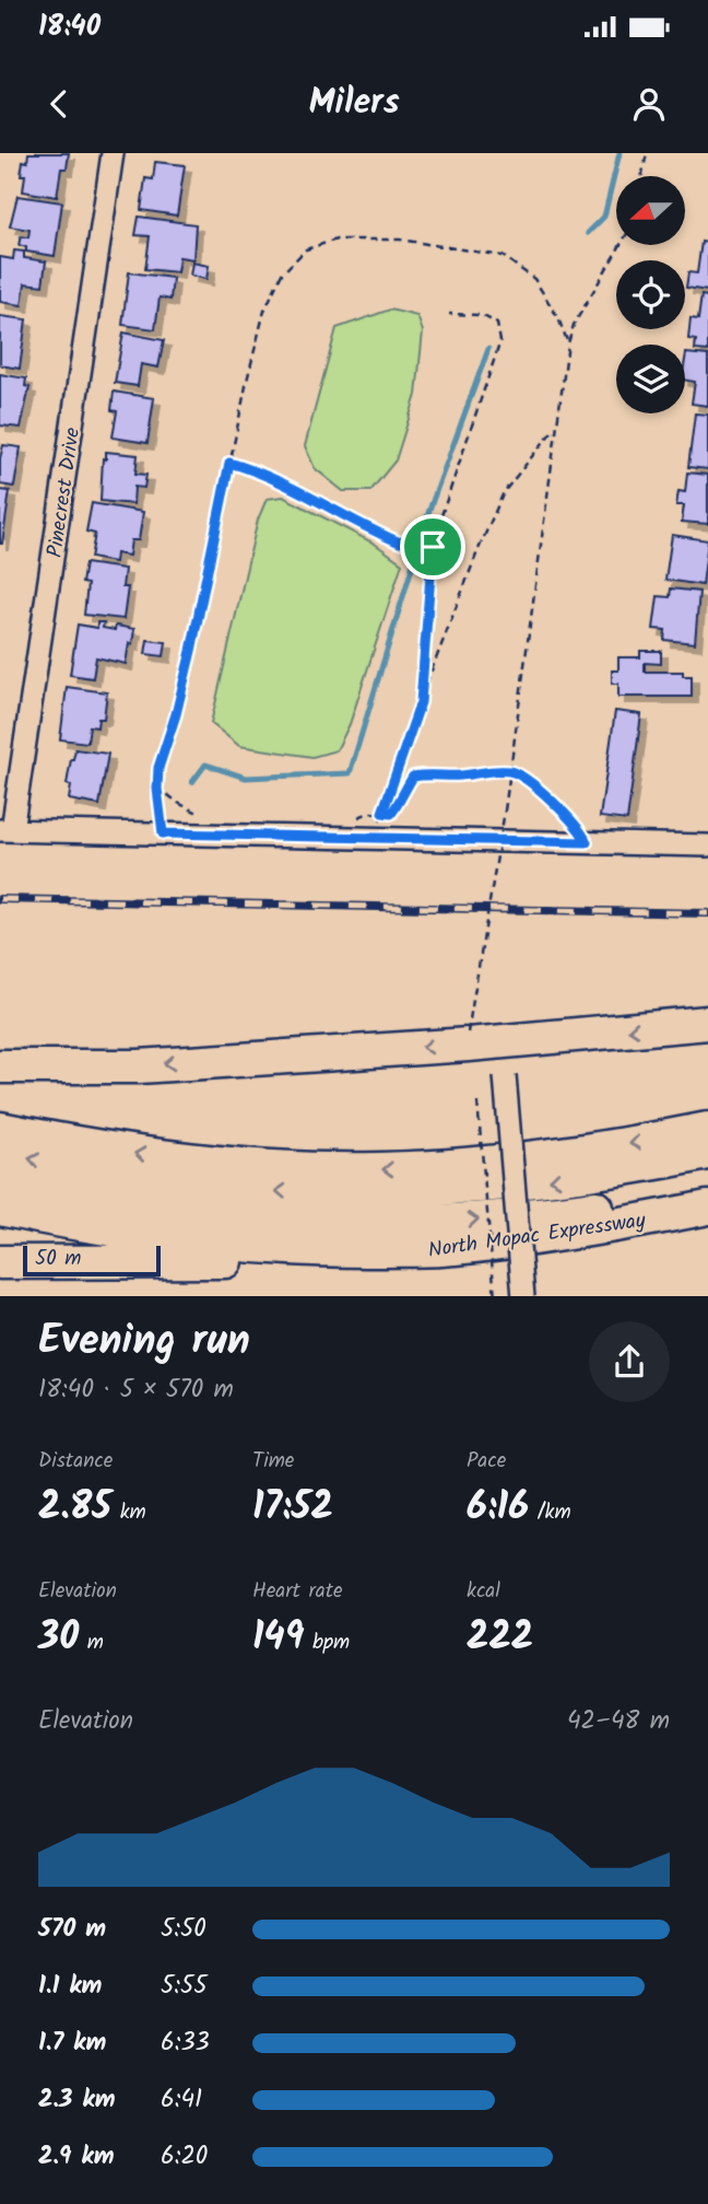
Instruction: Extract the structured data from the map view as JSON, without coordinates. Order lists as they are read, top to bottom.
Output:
{
  "streets": {
    "highway": ["North Mopac Expressway"],
    "street": ["Pinecrest Drive"]
  },
  "scale_bar": "50 m",
  "north": "left",
  "page": {
    "status": "18:40",
    "header": "Milers",
    "scale": "50 m",
    "heading": ["Evening run", "18:40 · 5 × 570 m"],
    "stats": [
      ["Distance", "2.85 km"],
      ["Time", "17:52"],
      ["Pace", "6:16 /km"],
      ["Elevation", "30 m"],
      ["Heart rate", "149 bpm"],
      ["kcal", "222"]
    ],
    "chart": ["Elevation", "42–48 m"],
    "list": [
      {
        "name": "570 m",
        "note": "5:50"
      },
      {
        "name": "1.1 km",
        "note": "5:55"
      },
      {
        "name": "1.7 km",
        "note": "6:33"
      },
      {
        "name": "2.3 km",
        "note": "6:41"
      },
      {
        "name": "2.9 km",
        "note": "6:20"
      }
    ]
  }
}
